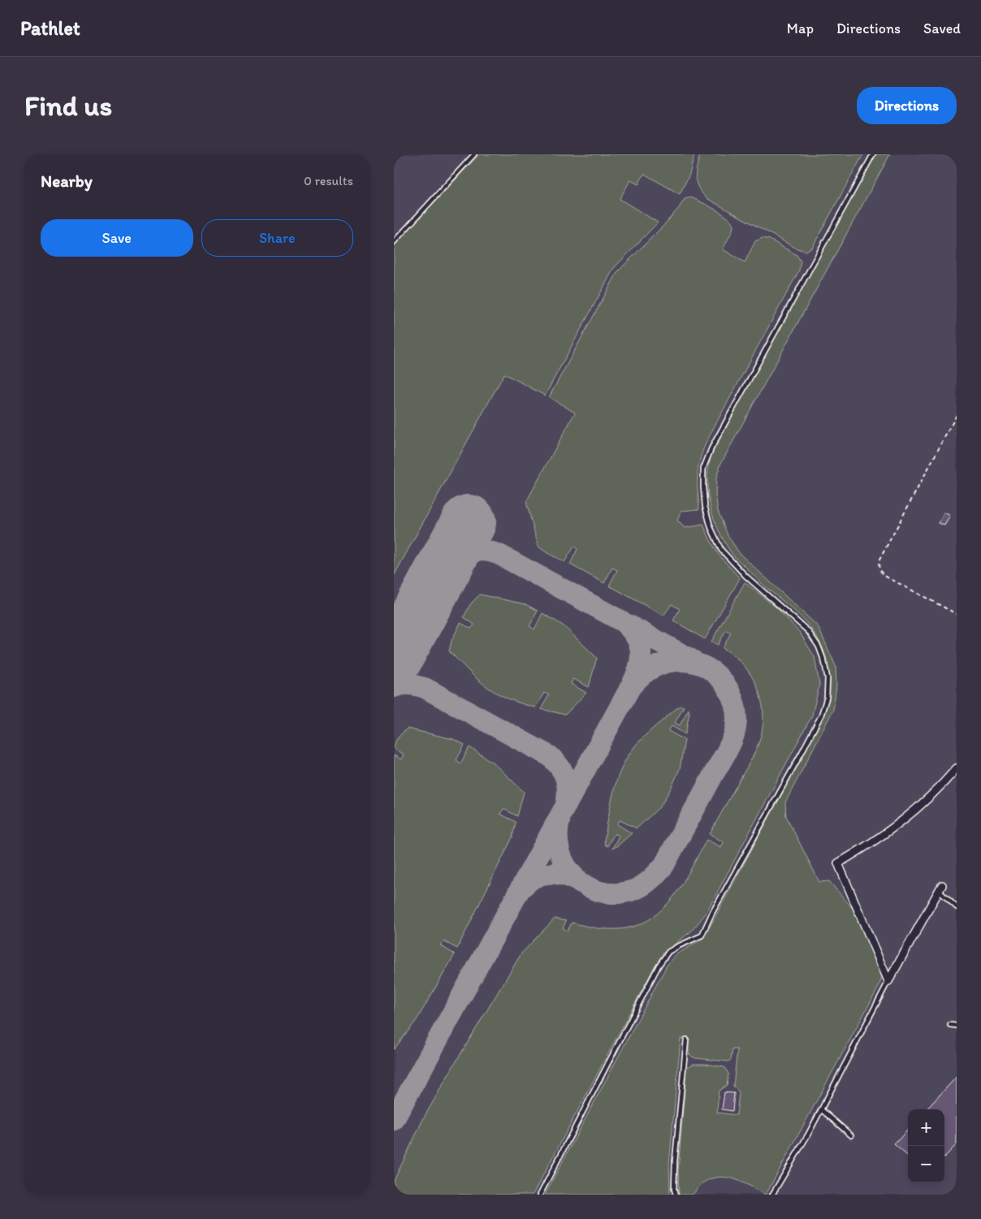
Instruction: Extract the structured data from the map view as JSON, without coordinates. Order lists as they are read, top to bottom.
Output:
{
  "page": {
    "header": "Pathlet",
    "nav": ["Map", "Directions", "Saved"],
    "buttons": [
      "Directions",
      ["Save", "Share"]
    ],
    "title": "Find us",
    "heading": ["Nearby", "0 results"],
    "map_buttons": ["+", "−"]
  }
}
